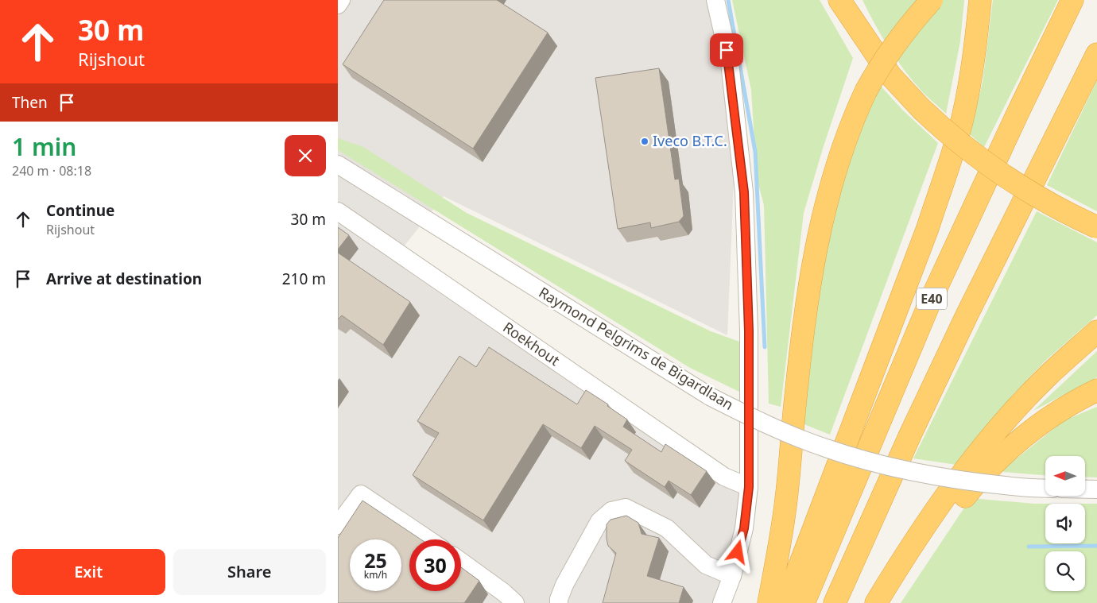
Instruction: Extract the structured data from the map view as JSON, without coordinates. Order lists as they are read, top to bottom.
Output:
{
  "streets": {
    "highway": ["E40"],
    "street": ["Roekhout", "Raymond Pelgrims de Bigardlaan"]
  },
  "places": ["Iveco B.T.C."],
  "north": "left",
  "page": {
    "turn": ["30 m", "Rijshout"],
    "then": "Then",
    "heading": ["1 min", "240 m · 08:18"],
    "list": [
      {
        "name": "Continue",
        "note": "Rijshout",
        "value": "30 m"
      },
      {
        "name": "Arrive at destination",
        "value": "210 m"
      }
    ],
    "speed": "25 km/h",
    "limit": "30",
    "buttons": ["Exit", "Share"]
  }
}
